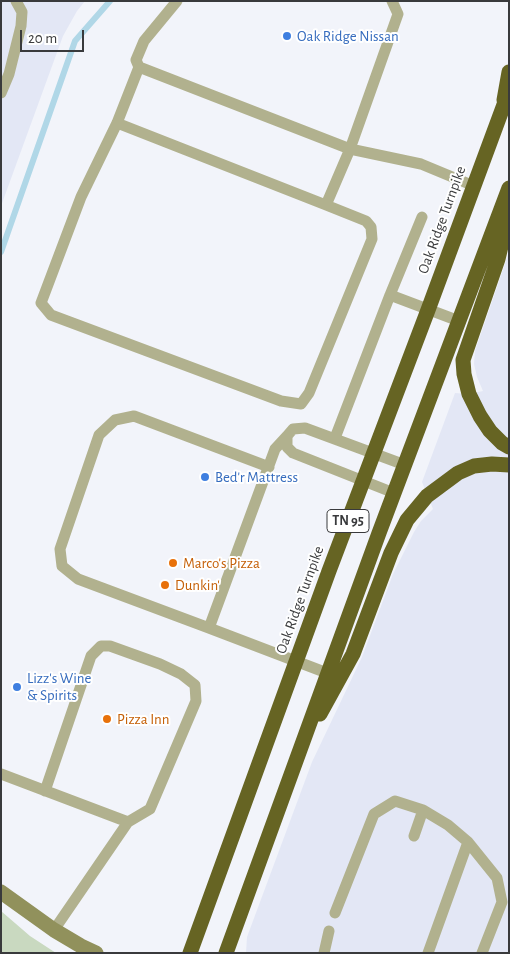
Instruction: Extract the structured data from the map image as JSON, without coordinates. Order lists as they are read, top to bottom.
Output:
{
  "streets": {
    "highway": ["Oak Ridge Turnpike", "TN 95"]
  },
  "places": [
    "Oak Ridge Nissan",
    "Bed'r Mattress",
    "Marco's Pizza",
    "Dunkin'",
    "Lizz's Wine & Spirits",
    "Pizza Inn"
  ],
  "scale_bar": "20 m"
}
